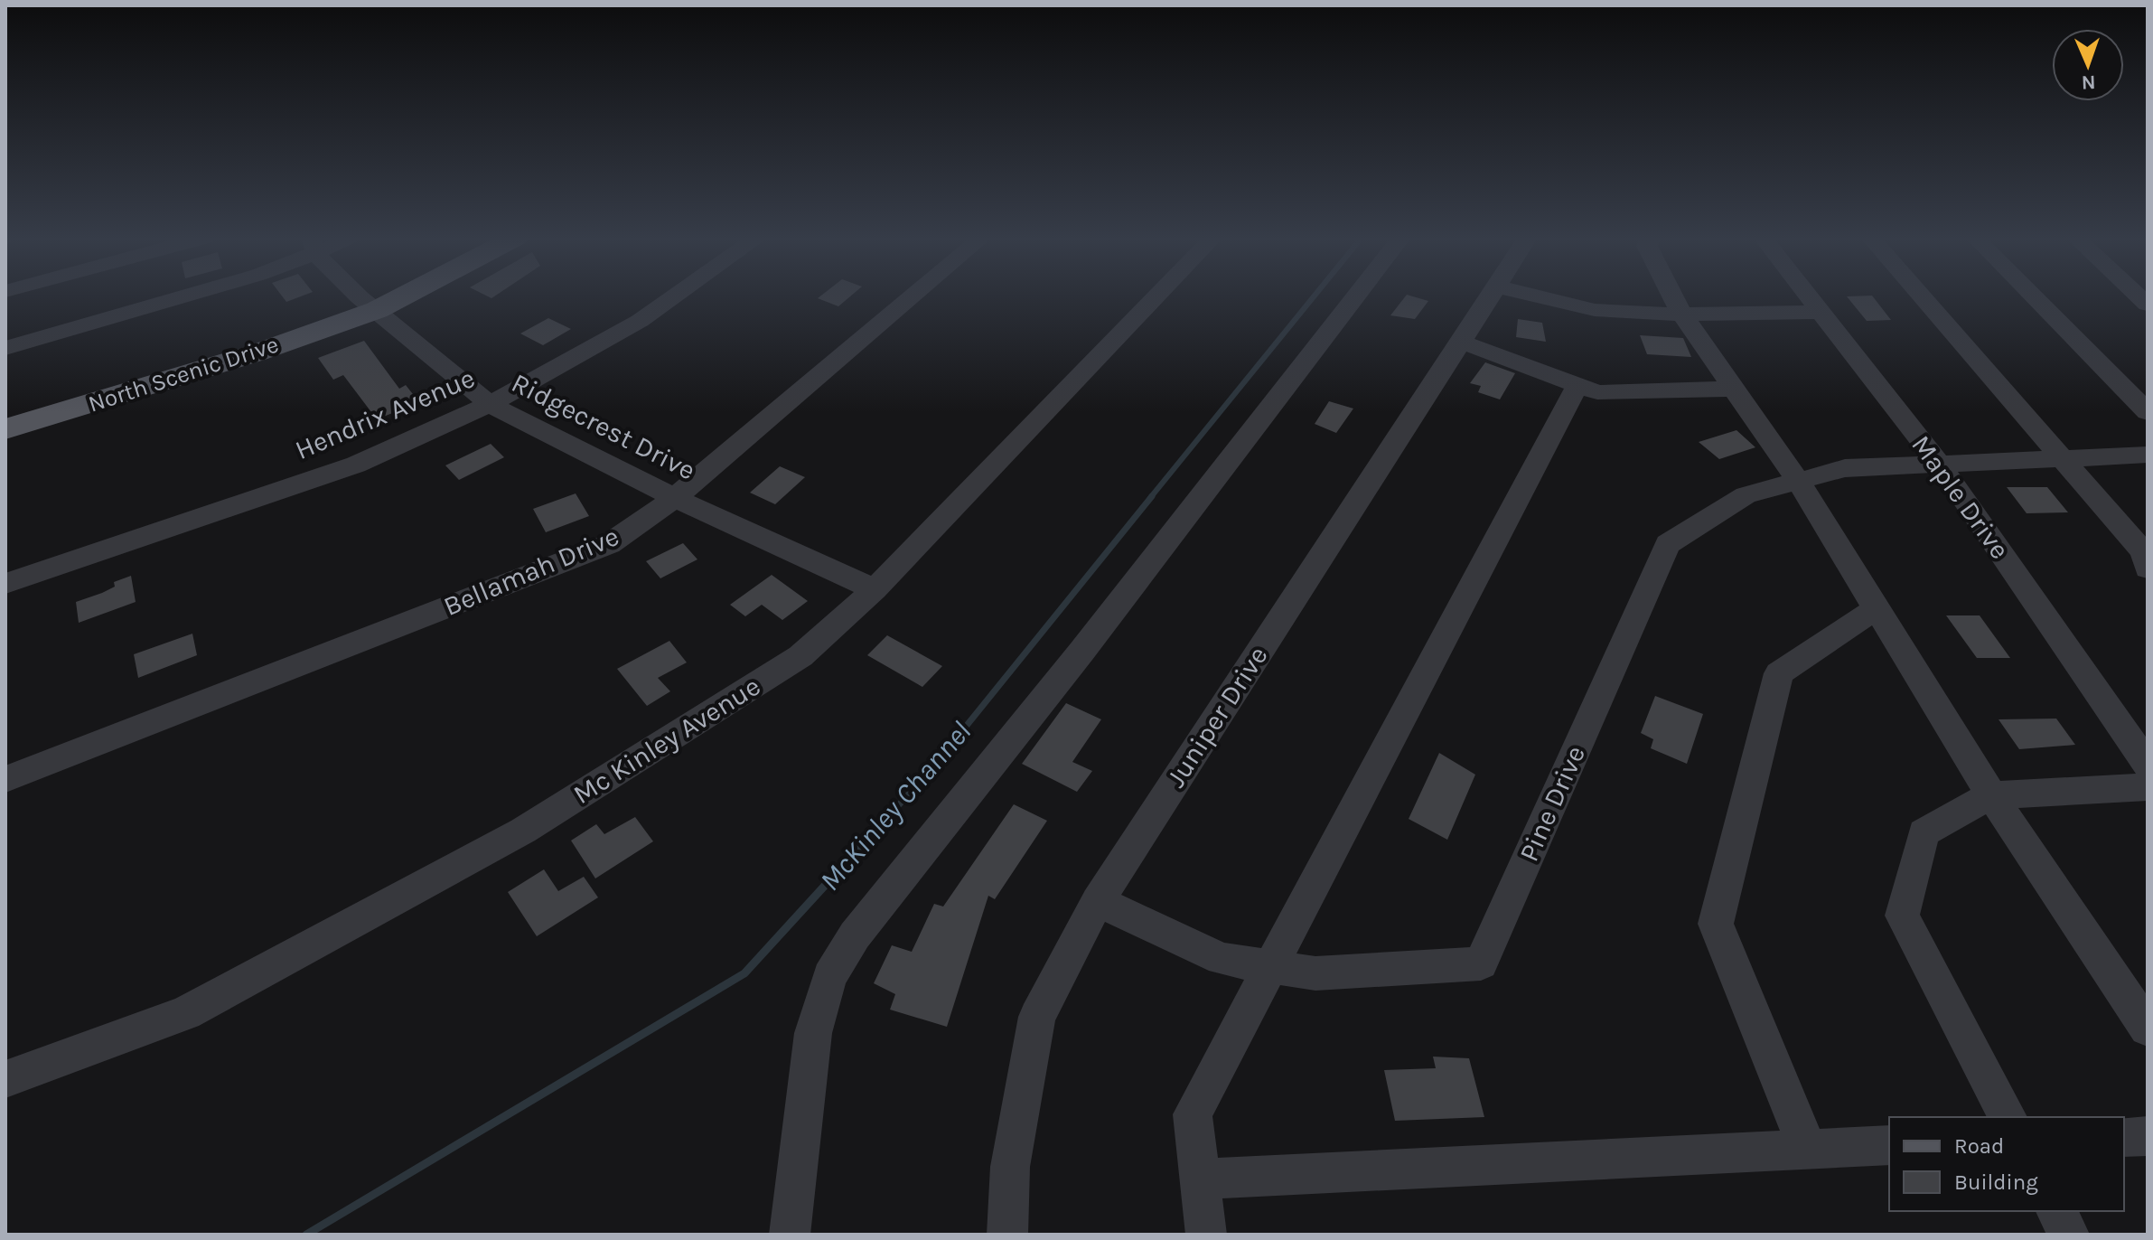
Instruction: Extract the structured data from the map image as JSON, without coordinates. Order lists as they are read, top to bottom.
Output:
{
  "streets": {
    "main road": ["North Scenic Drive"],
    "street": [
      "Hendrix Avenue",
      "Ridgecrest Drive",
      "Maple Drive",
      "Bellamah Drive",
      "Juniper Drive",
      "Mc Kinley Avenue",
      "Pine Drive"
    ]
  },
  "crossings": [
    ["North Scenic Drive", "Ridgecrest Drive"],
    ["Hendrix Avenue", "Ridgecrest Drive"],
    ["Ridgecrest Drive", "Bellamah Drive"],
    ["Ridgecrest Drive", "Mc Kinley Avenue"],
    ["Maple Drive", "Pine Drive"],
    ["Juniper Drive", "Pine Drive"]
  ],
  "water": ["McKinley Channel"],
  "legend": ["Road", "Building"],
  "north": "bottom"
}
